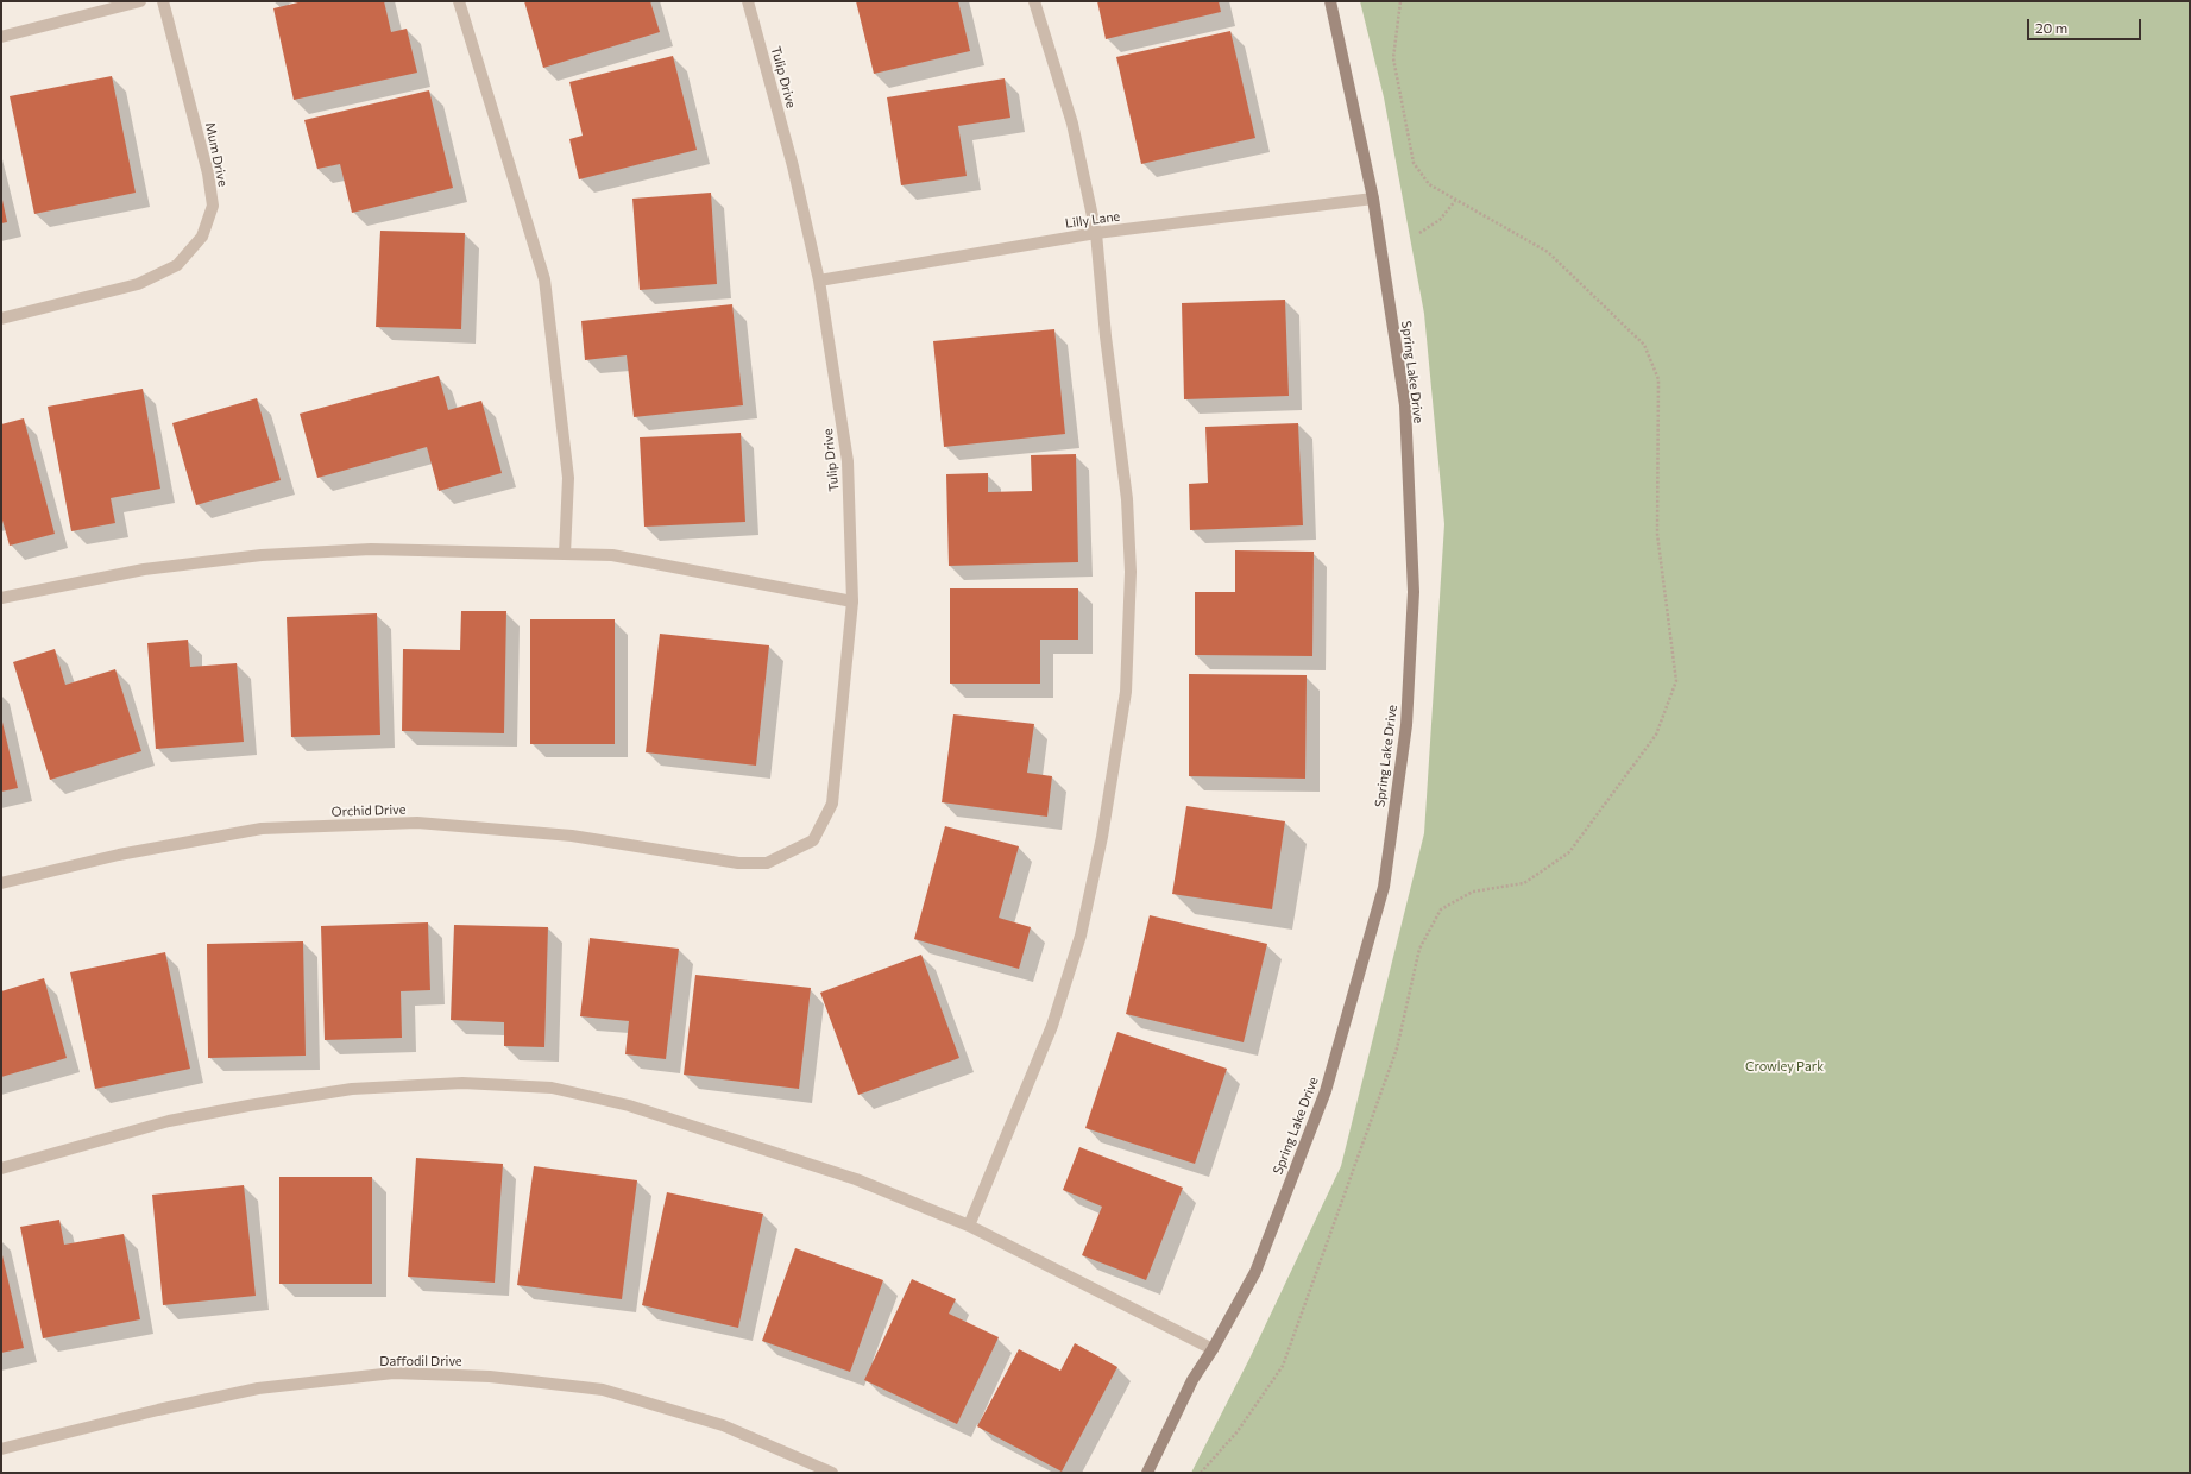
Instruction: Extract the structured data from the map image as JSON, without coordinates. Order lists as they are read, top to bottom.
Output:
{
  "streets": {
    "street": [
      "Tulip Drive",
      "Mum Drive",
      "Lilly Lane",
      "Spring Lake Drive",
      "Orchid Drive",
      "Daffodil Drive"
    ]
  },
  "crossings": [
    ["Tulip Drive", "Lilly Lane"],
    ["Tulip Drive", "Orchid Drive"],
    ["Lilly Lane", "Spring Lake Drive"]
  ],
  "parks": ["Crowley Park"],
  "scale_bar": "20 m"
}
